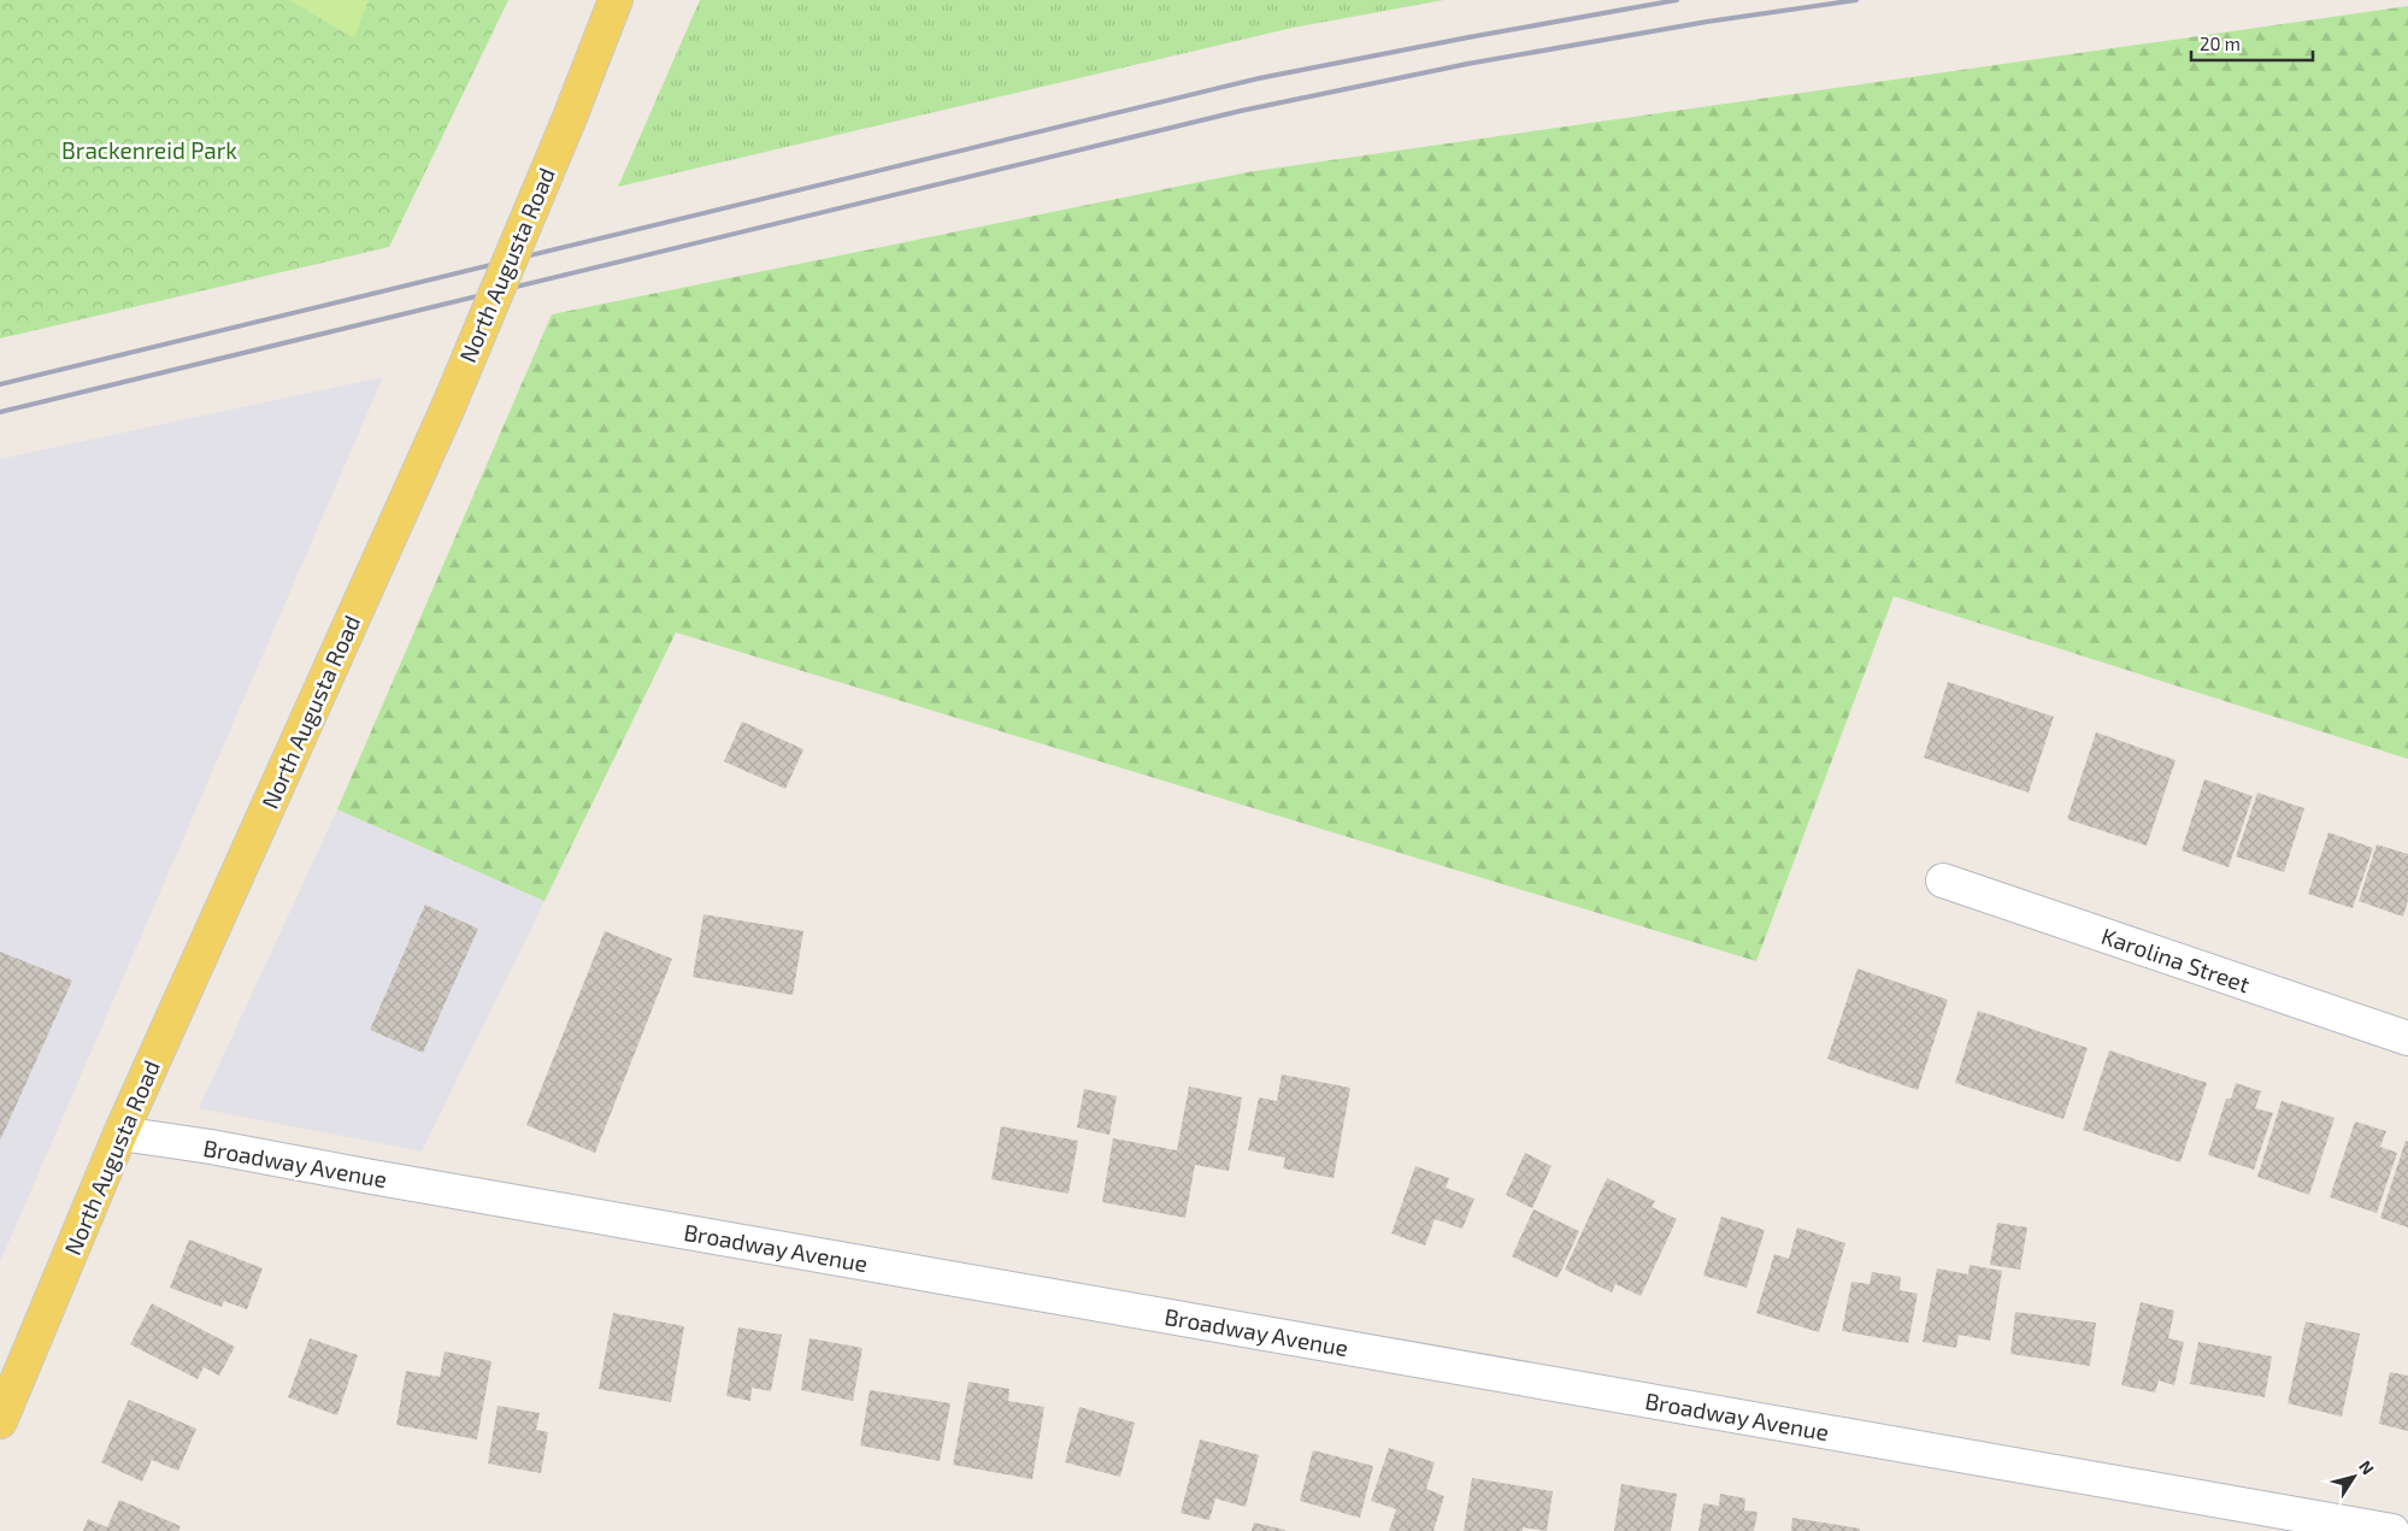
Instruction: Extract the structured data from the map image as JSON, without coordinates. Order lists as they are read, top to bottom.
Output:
{
  "streets": {
    "main road": ["North Augusta Road"],
    "street": ["Karolina Street", "Broadway Avenue"]
  },
  "crossings": [
    ["North Augusta Road", "Broadway Avenue"]
  ],
  "parks": ["Brackenreid Park"],
  "scale_bar": "20 m",
  "north": "top right"
}
